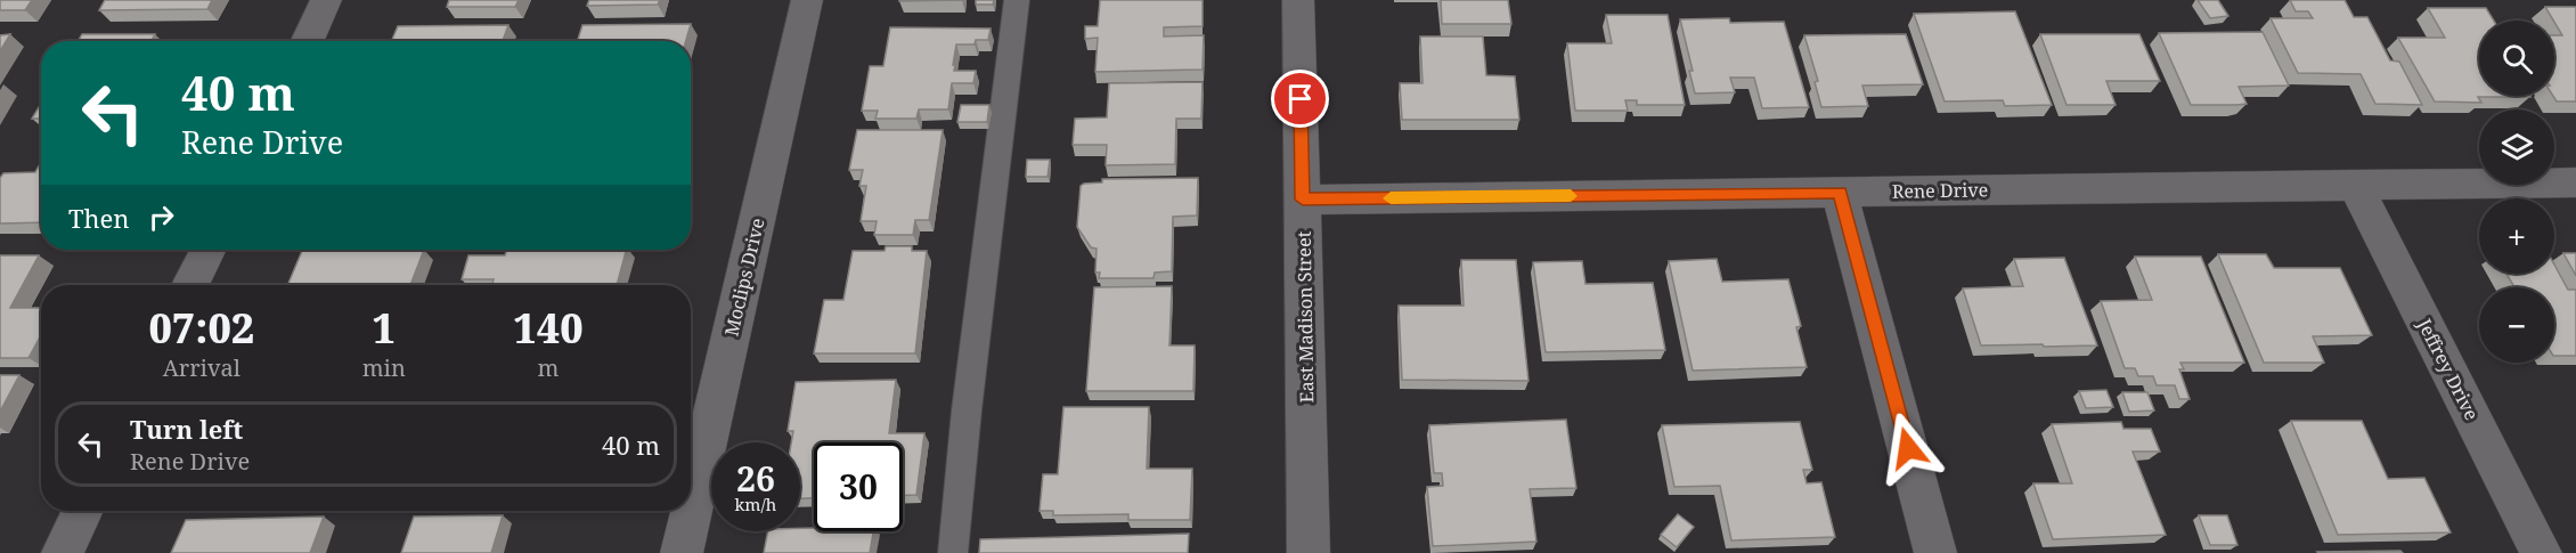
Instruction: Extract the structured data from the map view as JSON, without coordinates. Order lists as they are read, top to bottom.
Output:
{
  "streets": {
    "street": [
      "Rene Drive",
      "Moclips Drive",
      "East Madison Street",
      "Jeffrey Drive"
    ]
  },
  "crossings": [
    ["Rene Drive", "East Madison Street"],
    ["Rene Drive", "Jeffrey Drive"]
  ],
  "page": {
    "map_buttons": ["+", "−"],
    "turn": ["40 m", "Rene Drive"],
    "then": "Then",
    "eta": [
      "07:02",
      "Arrival",
      "1",
      "min",
      "140",
      "m"
    ],
    "list": [
      {
        "name": "Turn left",
        "note": "Rene Drive",
        "value": "40 m"
      }
    ],
    "speed": "26 km/h",
    "limit": "30"
  }
}
